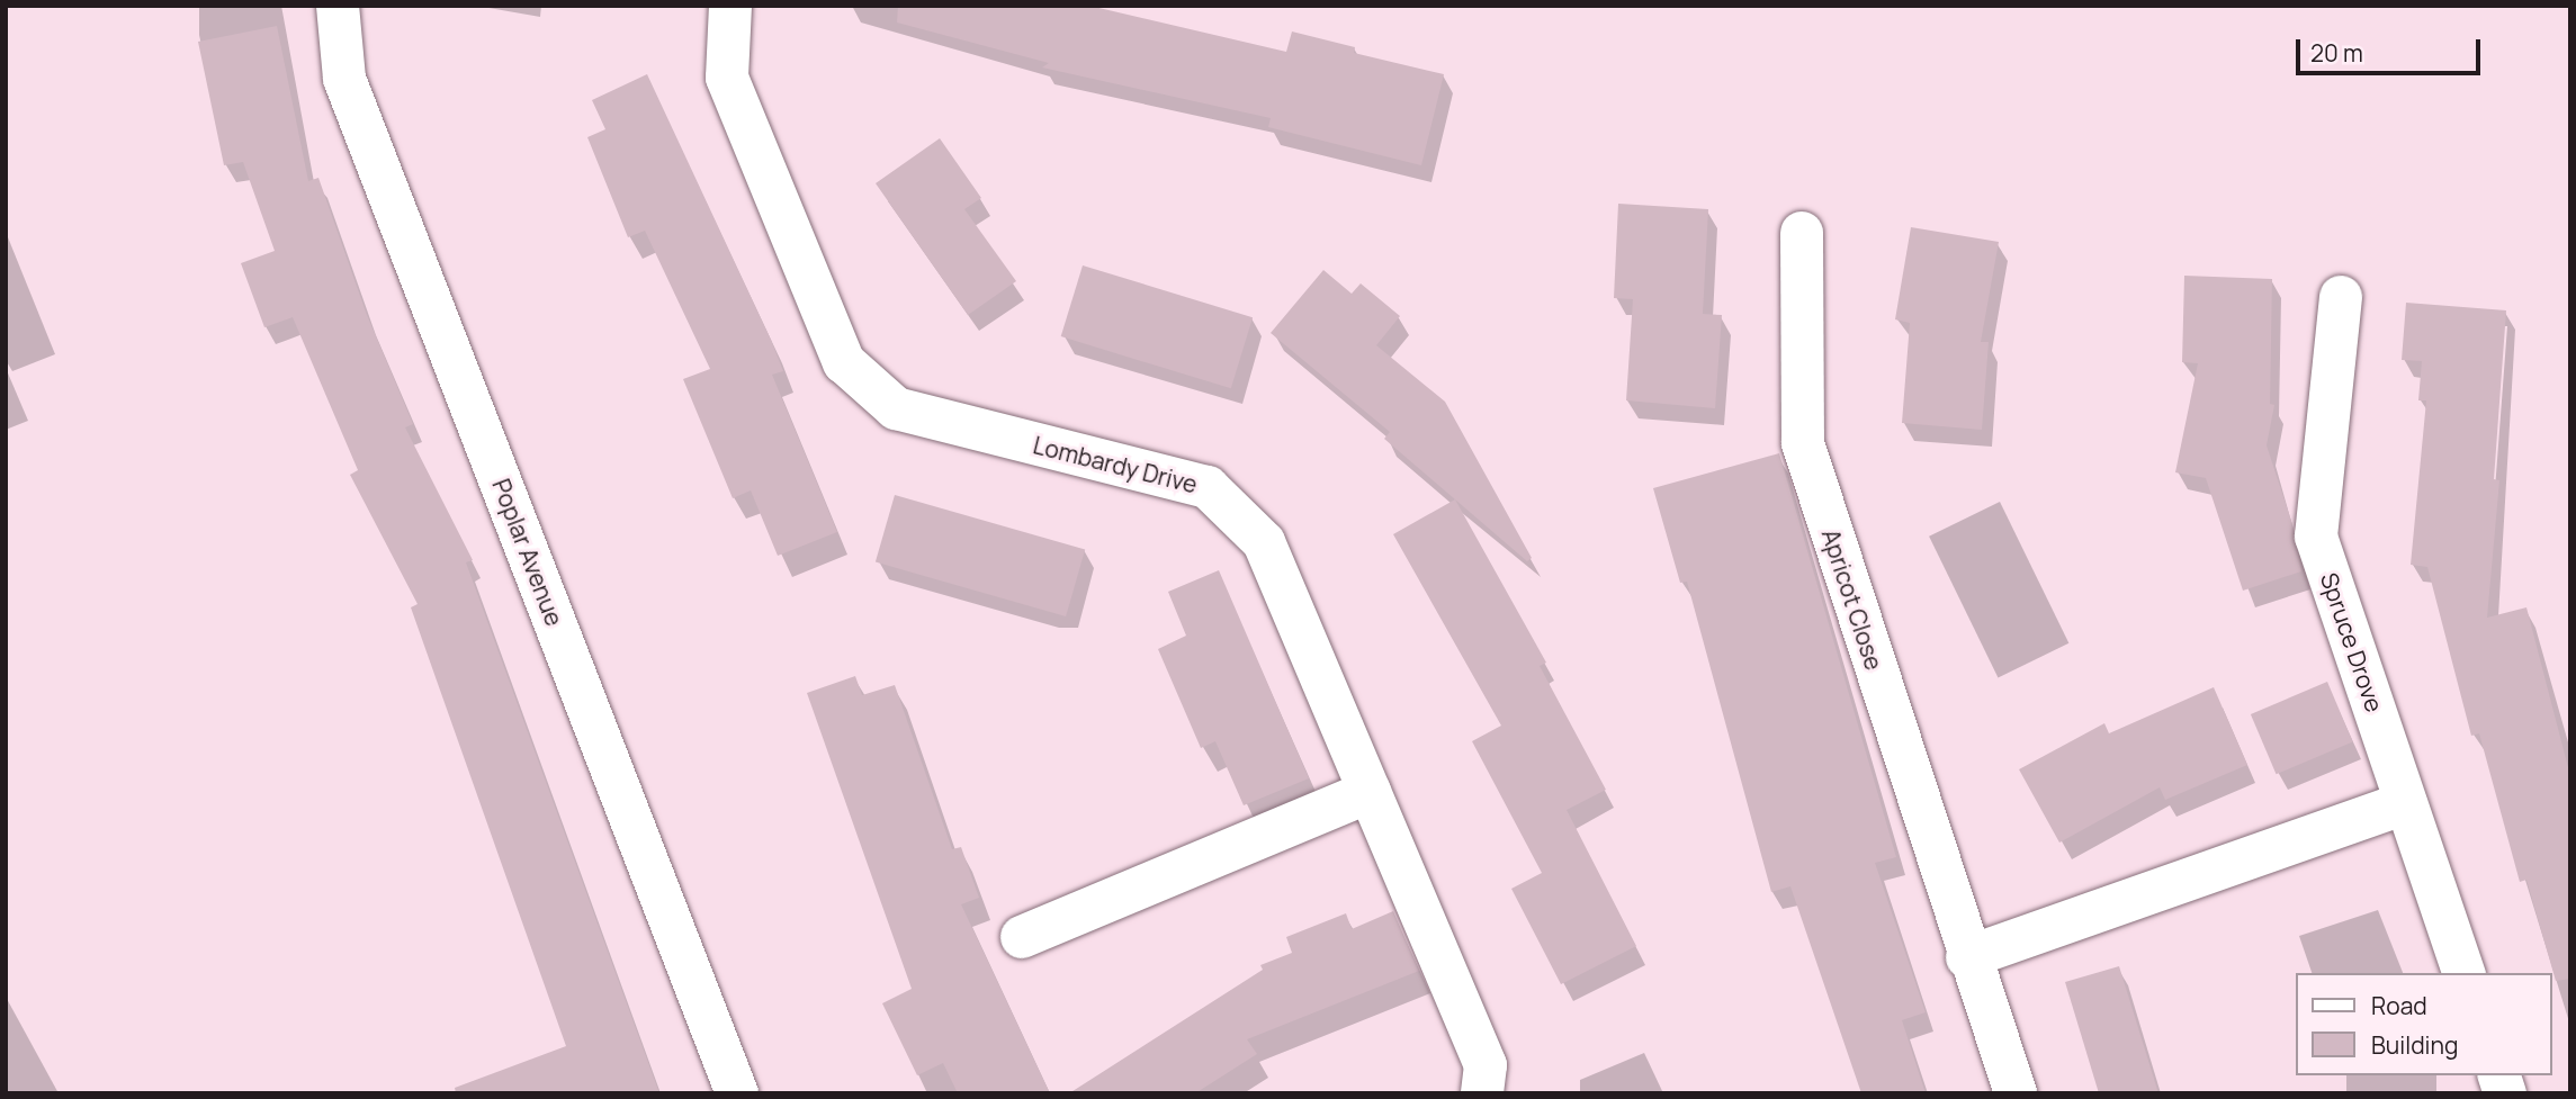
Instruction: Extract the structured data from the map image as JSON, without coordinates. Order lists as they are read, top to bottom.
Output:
{
  "streets": {
    "street": [
      "Lombardy Drive",
      "Poplar Avenue",
      "Apricot Close",
      "Spruce Drove"
    ]
  },
  "legend": ["Road", "Building"],
  "scale_bar": "20 m"
}
